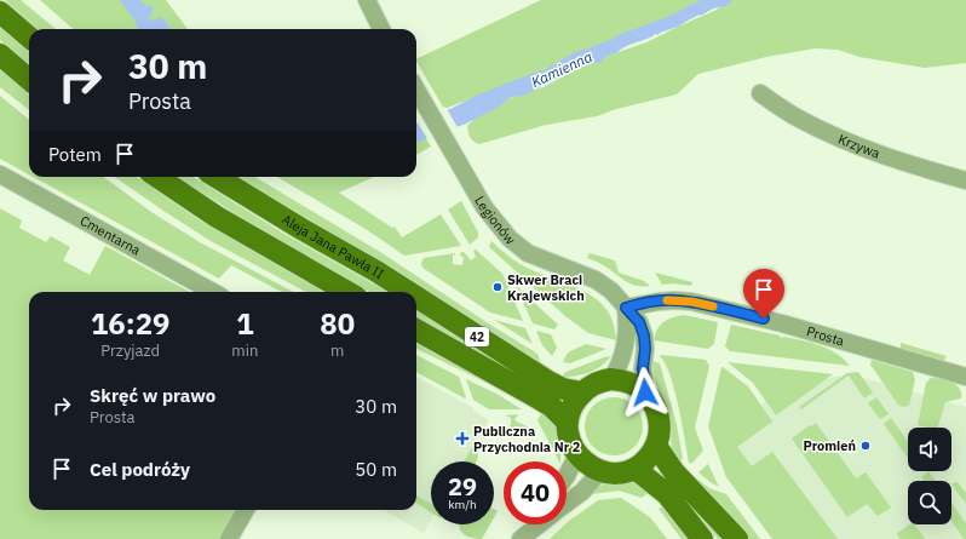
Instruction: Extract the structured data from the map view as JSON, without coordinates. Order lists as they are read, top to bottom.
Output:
{
  "streets": {
    "main road": ["Aleja Jana Pawła II", "42"],
    "street": [
      "Krzywa",
      "Legionów",
      "Cmentarna",
      "Prosta"
    ]
  },
  "crossings": [
    ["Legionów", "Aleja Jana Pawła II"],
    ["Legionów", "Prosta"],
    ["Legionów", "42"],
    ["Aleja Jana Pawła II", "42"]
  ],
  "water": ["Kamienna"],
  "places": {
    "other": ["Skwer Braci Krajewskich", "Promień"],
    "health": ["Publiczna Przychodnia Nr 2"]
  },
  "page": {
    "turn": ["30 m", "Prosta"],
    "then": "Potem",
    "eta": [
      "16:29",
      "Przyjazd",
      "1",
      "min",
      "80",
      "m"
    ],
    "list": [
      {
        "name": "Skręć w prawo",
        "note": "Prosta",
        "value": "30 m"
      },
      {
        "name": "Cel podróży",
        "value": "50 m"
      }
    ],
    "speed": "29 km/h",
    "limit": "40"
  }
}
